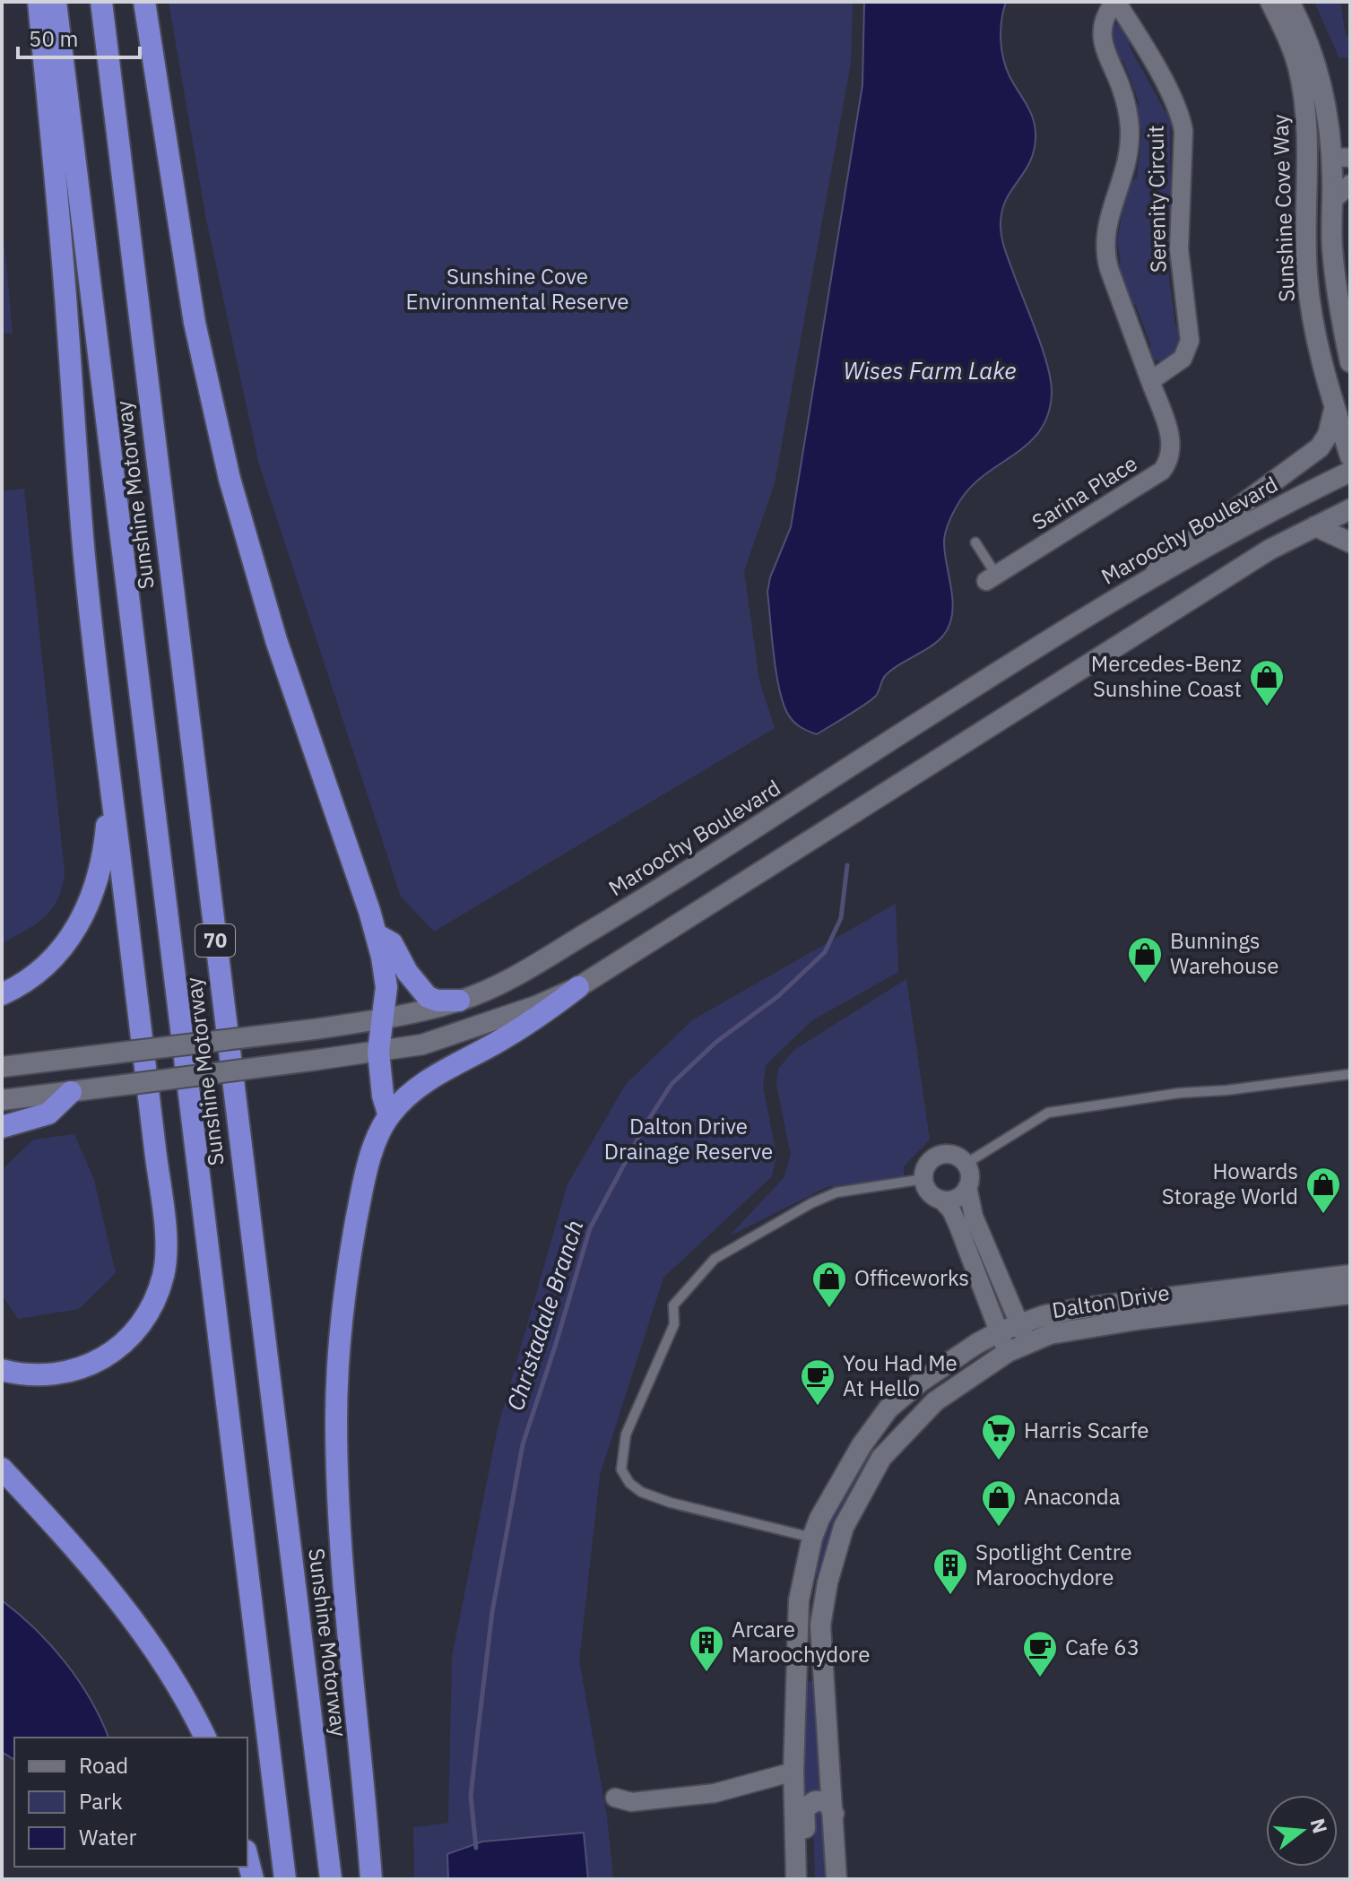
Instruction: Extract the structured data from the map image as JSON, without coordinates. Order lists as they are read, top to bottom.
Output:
{
  "streets": {
    "highway": ["Sunshine Motorway", "70"],
    "main road": ["Sunshine Cove Way", "Maroochy Boulevard", "Dalton Drive"],
    "street": ["Serenity Circuit", "Sarina Place"]
  },
  "crossings": [
    ["Serenity Circuit", "Sarina Place"]
  ],
  "water": ["Wises Farm Lake", "Christadale Branch"],
  "parks": ["Sunshine Cove Environmental Reserve", "Dalton Drive Drainage Reserve"],
  "places": {
    "shop": [
      "Mercedes-Benz Sunshine Coast",
      "Bunnings Warehouse",
      "Howards Storage World",
      "Officeworks",
      "Anaconda"
    ],
    "cafe": ["You Had Me At Hello", "Cafe 63"],
    "supermarket": ["Harris Scarfe"],
    "building": ["Spotlight Centre Maroochydore", "Arcare Maroochydore"]
  },
  "legend": ["Road", "Park", "Water"],
  "scale_bar": "50 m",
  "north": "right"
}
